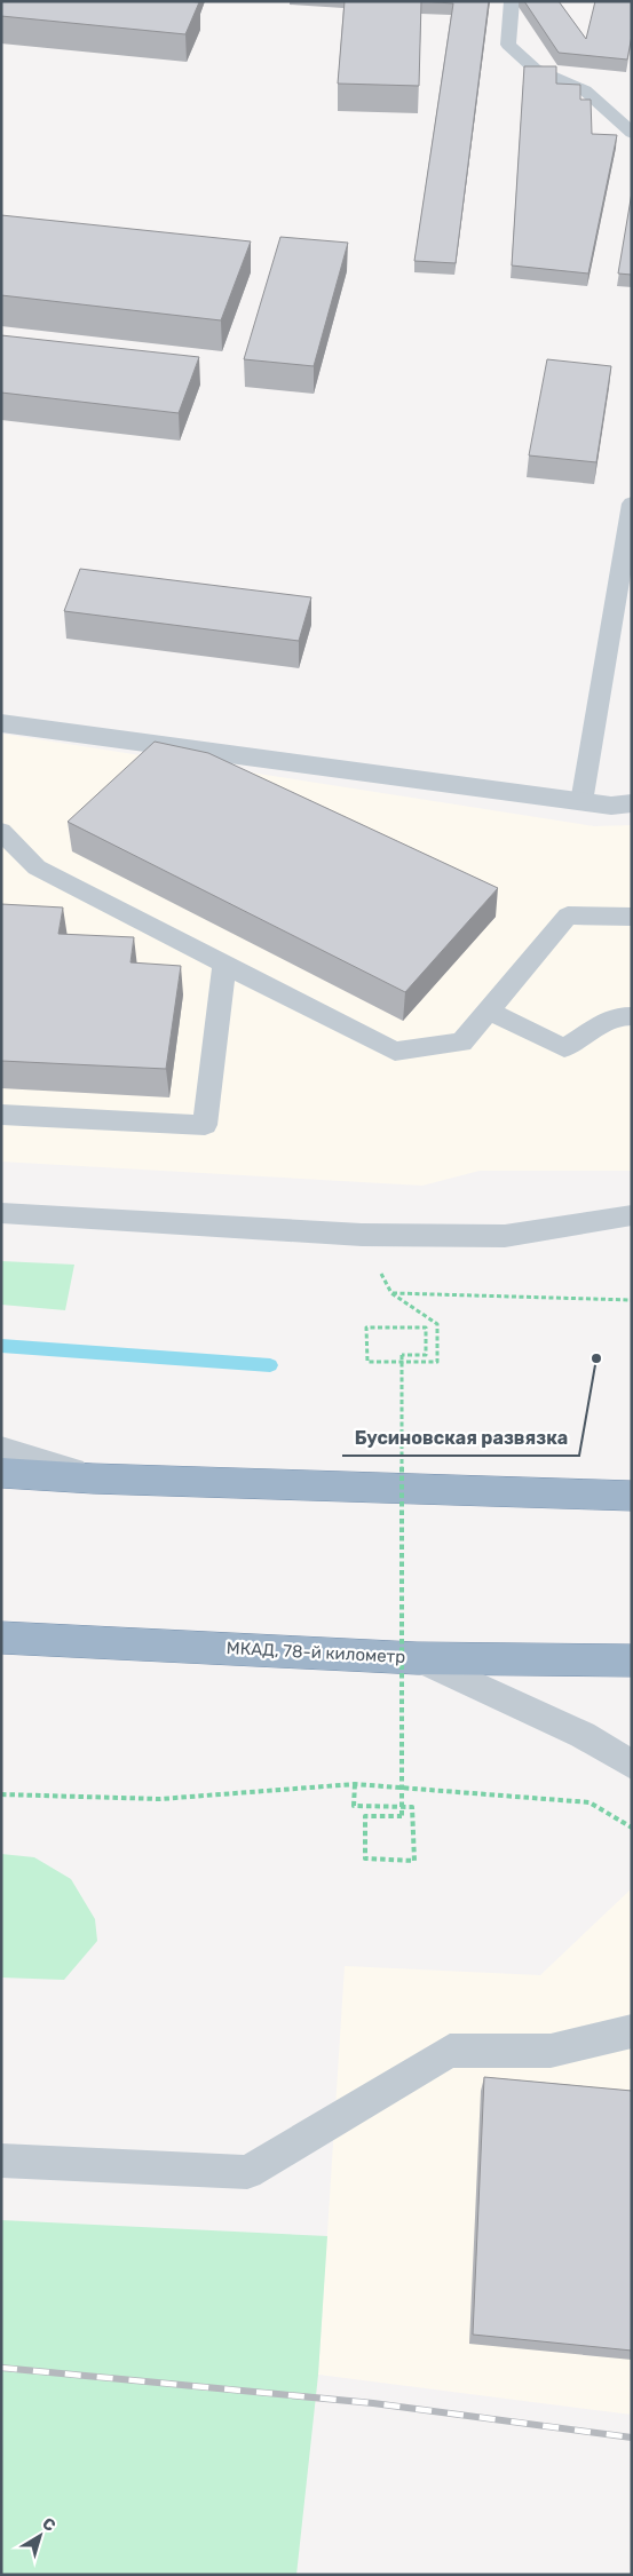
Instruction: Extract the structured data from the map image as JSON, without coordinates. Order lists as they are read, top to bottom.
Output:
{
  "streets": {
    "highway": ["МКАД, 78-й километр"]
  },
  "places": ["Бусиновская развязка"],
  "north": "top right"
}
